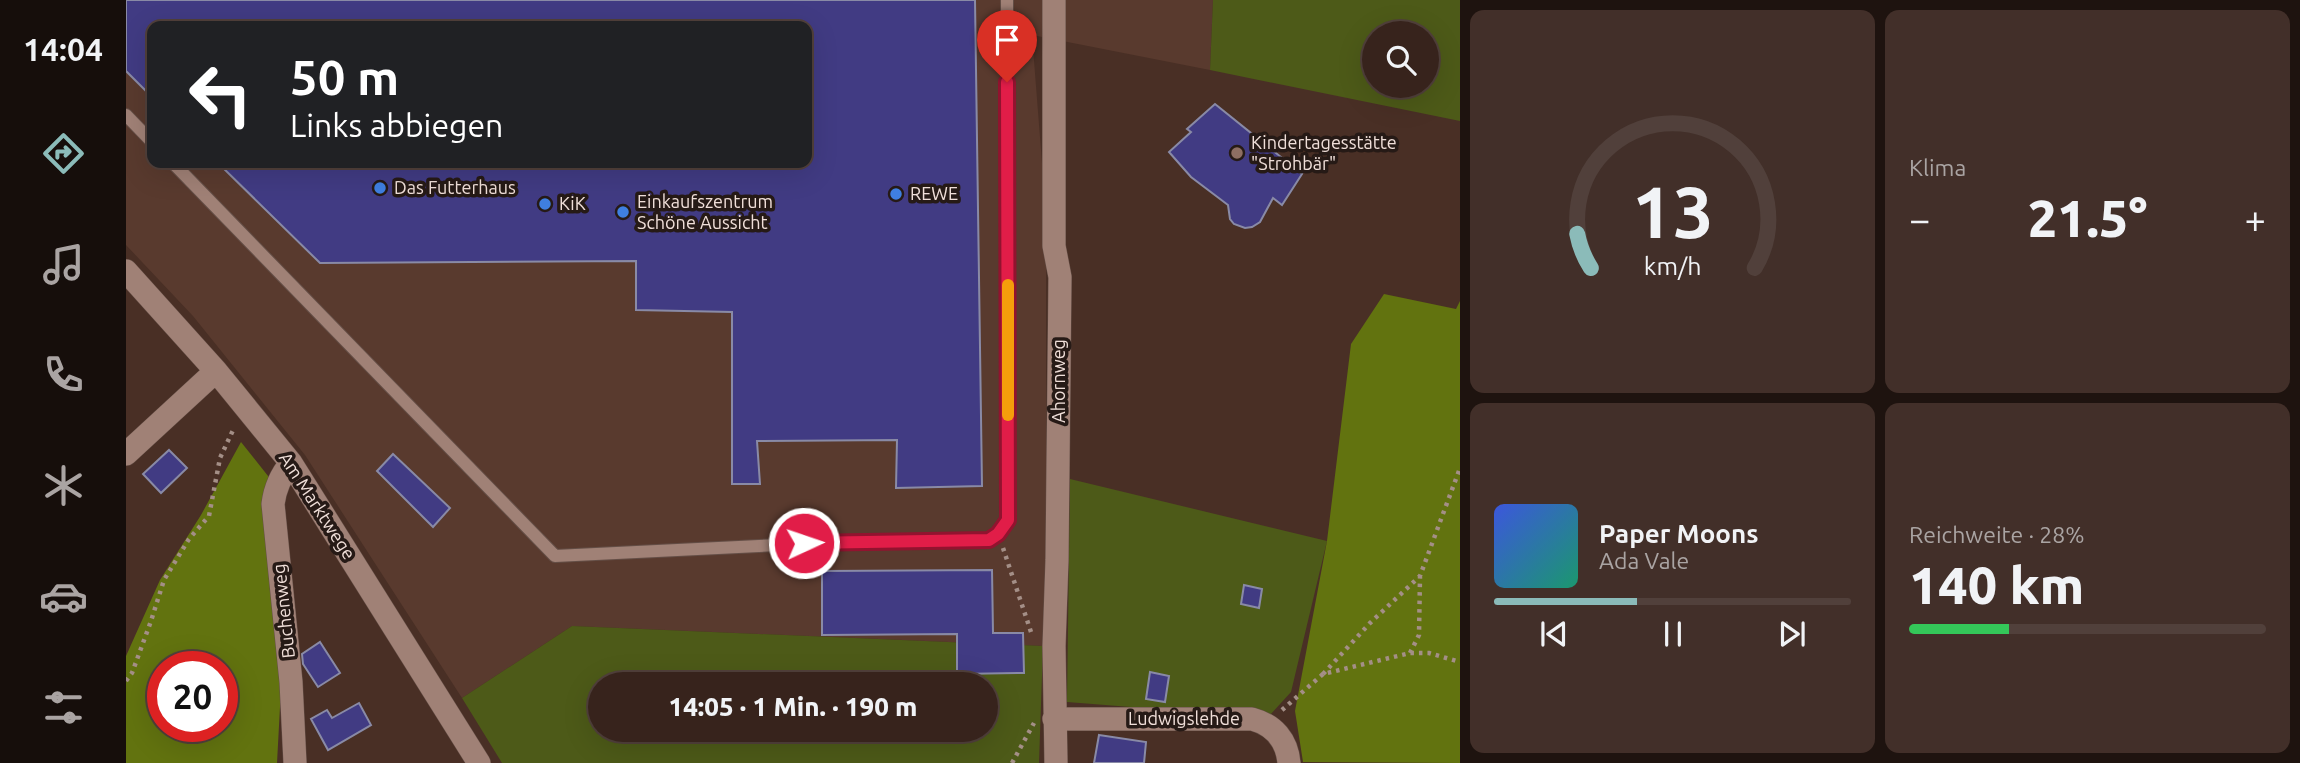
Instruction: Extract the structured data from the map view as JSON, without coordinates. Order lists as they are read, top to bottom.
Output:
{
  "streets": {
    "street": [
      "Ahornweg",
      "Am Marktwege",
      "Buchenweg",
      "Ludwigslehde"
    ]
  },
  "crossings": [
    ["Ahornweg", "Ludwigslehde"],
    ["Am Marktwege", "Buchenweg"]
  ],
  "places": [
    "Kindertagesstätte \"Strohbär\"",
    "Das Futterhaus",
    "REWE",
    "KiK",
    "Einkaufszentrum Schöne Aussicht"
  ],
  "page": {
    "tabs": "14:04",
    "tile": [
      "Klima",
      ["Reichweite · 28%", "140 km"]
    ],
    "turn": ["50 m", "Links abbiegen"],
    "heat": ["−", "21.5°", "+"],
    "song": ["Paper Moons", "Ada Vale"],
    "limit": "20",
    "trip": "14:05 · 1 Min. · 190 m",
    "gauge": ["13", "km/h"]
  }
}
